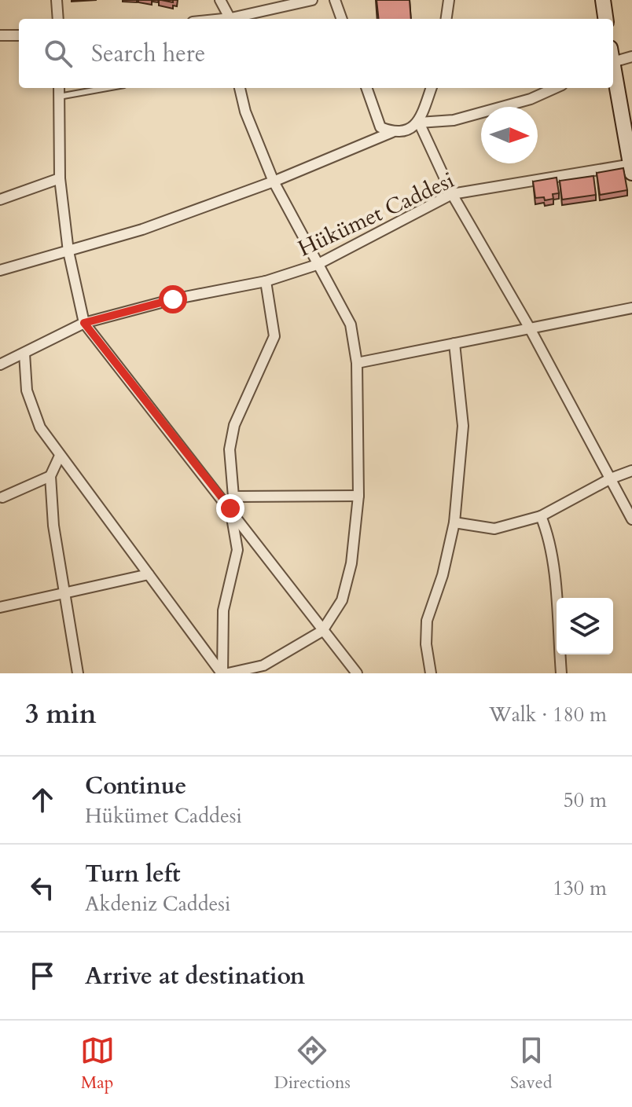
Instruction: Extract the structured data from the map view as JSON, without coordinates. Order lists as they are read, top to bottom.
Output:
{
  "streets": {
    "street": ["Hükümet Caddesi"]
  },
  "north": "right",
  "page": {
    "search": "Search here",
    "heading": ["3 min", "Walk · 180 m"],
    "list": [
      ["Continue", "Hükümet Caddesi", "50 m"],
      ["Turn left", "Akdeniz Caddesi", "130 m"],
      "Arrive at destination"
    ],
    "nav": ["Map", "Directions", "Saved"]
  }
}
